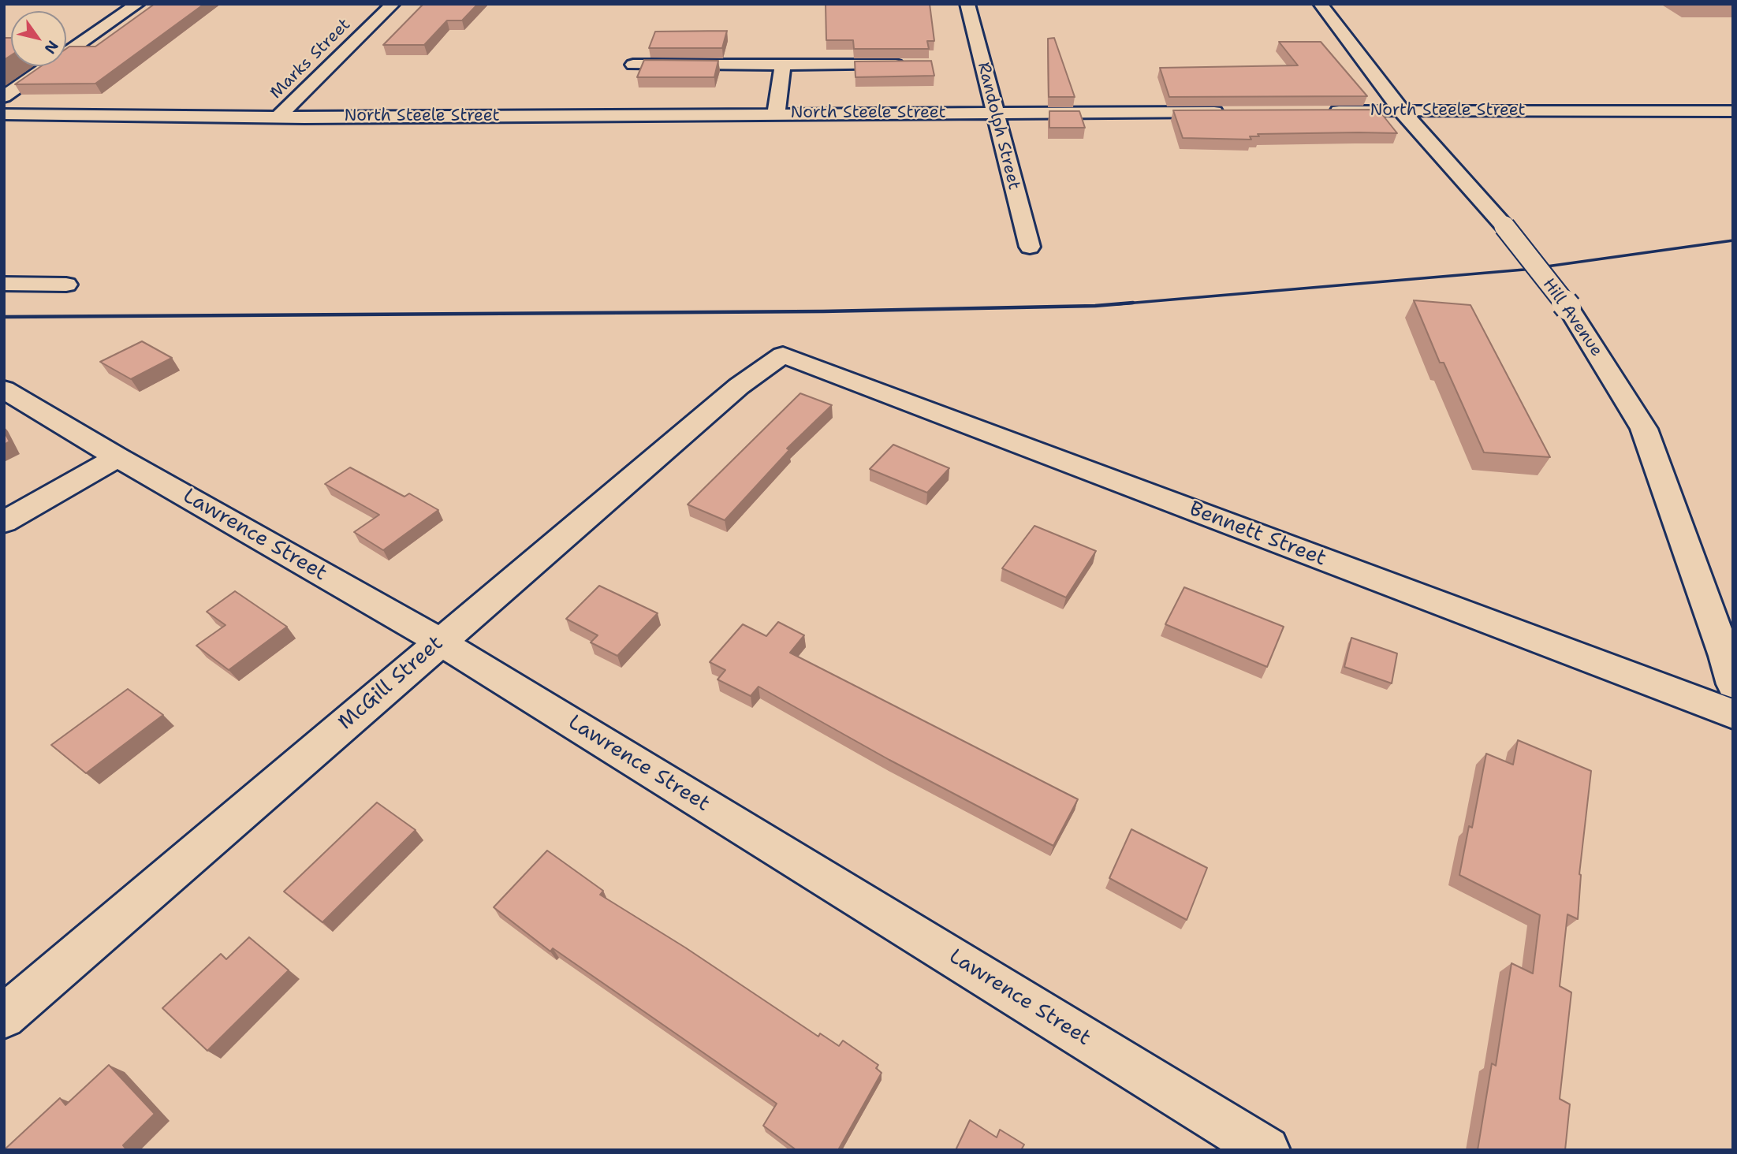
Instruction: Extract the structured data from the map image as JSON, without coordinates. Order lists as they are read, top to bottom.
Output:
{
  "streets": {
    "street": [
      "Marks Street",
      "North Steele Street",
      "Randolph Street",
      "Hill Avenue",
      "Bennett Street",
      "Lawrence Street",
      "McGill Street"
    ]
  },
  "crossings": [
    ["Marks Street", "North Steele Street"],
    ["North Steele Street", "Randolph Street"],
    ["North Steele Street", "Hill Avenue"],
    ["Bennett Street", "McGill Street"],
    ["Lawrence Street", "McGill Street"]
  ],
  "north": "bottom right"
}
